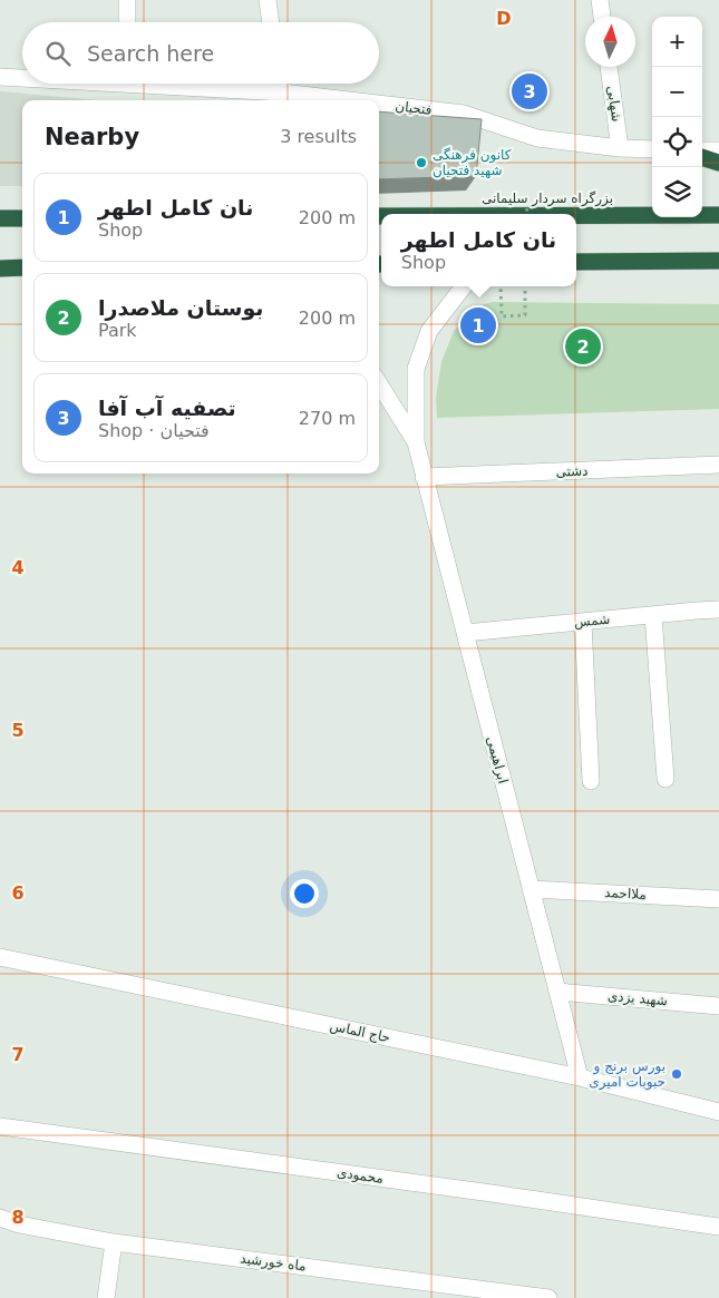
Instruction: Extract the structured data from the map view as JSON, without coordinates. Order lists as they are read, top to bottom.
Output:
{
  "streets": {
    "highway": ["بزرگراه سردار سلیمانی"],
    "street": [
      "شهابی",
      "فتحیان",
      "دشتی",
      "شمس",
      "ابراهیمی",
      "ملااحمد",
      "شهید یزدی",
      "حاج الماس",
      "محمودی",
      "ماه خورشید"
    ]
  },
  "crossings": [
    ["شهابی", "فتحیان"],
    ["دشتی", "ابراهیمی"],
    ["شمس", "ابراهیمی"],
    ["ابراهیمی", "ملااحمد"],
    ["ابراهیمی", "شهید یزدی"],
    ["ابراهیمی", "حاج الماس"]
  ],
  "places": ["کانون فرهنگی شهید فتحیان", "بورس برنج و حبوبات امیری"],
  "north": "top",
  "page": {
    "map_buttons": ["+", "−"],
    "search": "Search here",
    "pins": ["3", "1", "2"],
    "heading": ["Nearby", "3 results"],
    "list": [
      {
        "mark": "1",
        "name": "نان کامل اطهر",
        "note": "Shop",
        "value": "200 m"
      },
      {
        "mark": "2",
        "name": "بوستان ملاصدرا",
        "note": "Park",
        "value": "200 m"
      },
      {
        "mark": "3",
        "name": "تصفیه آب آفا",
        "note": "Shop · فتحیان",
        "value": "270 m"
      }
    ],
    "popup": ["نان کامل اطهر", "Shop"]
  },
  "grid": {
    "columns": ["D"],
    "rows": [
      "4",
      "5",
      "6",
      "7",
      "8"
    ]
  }
}
